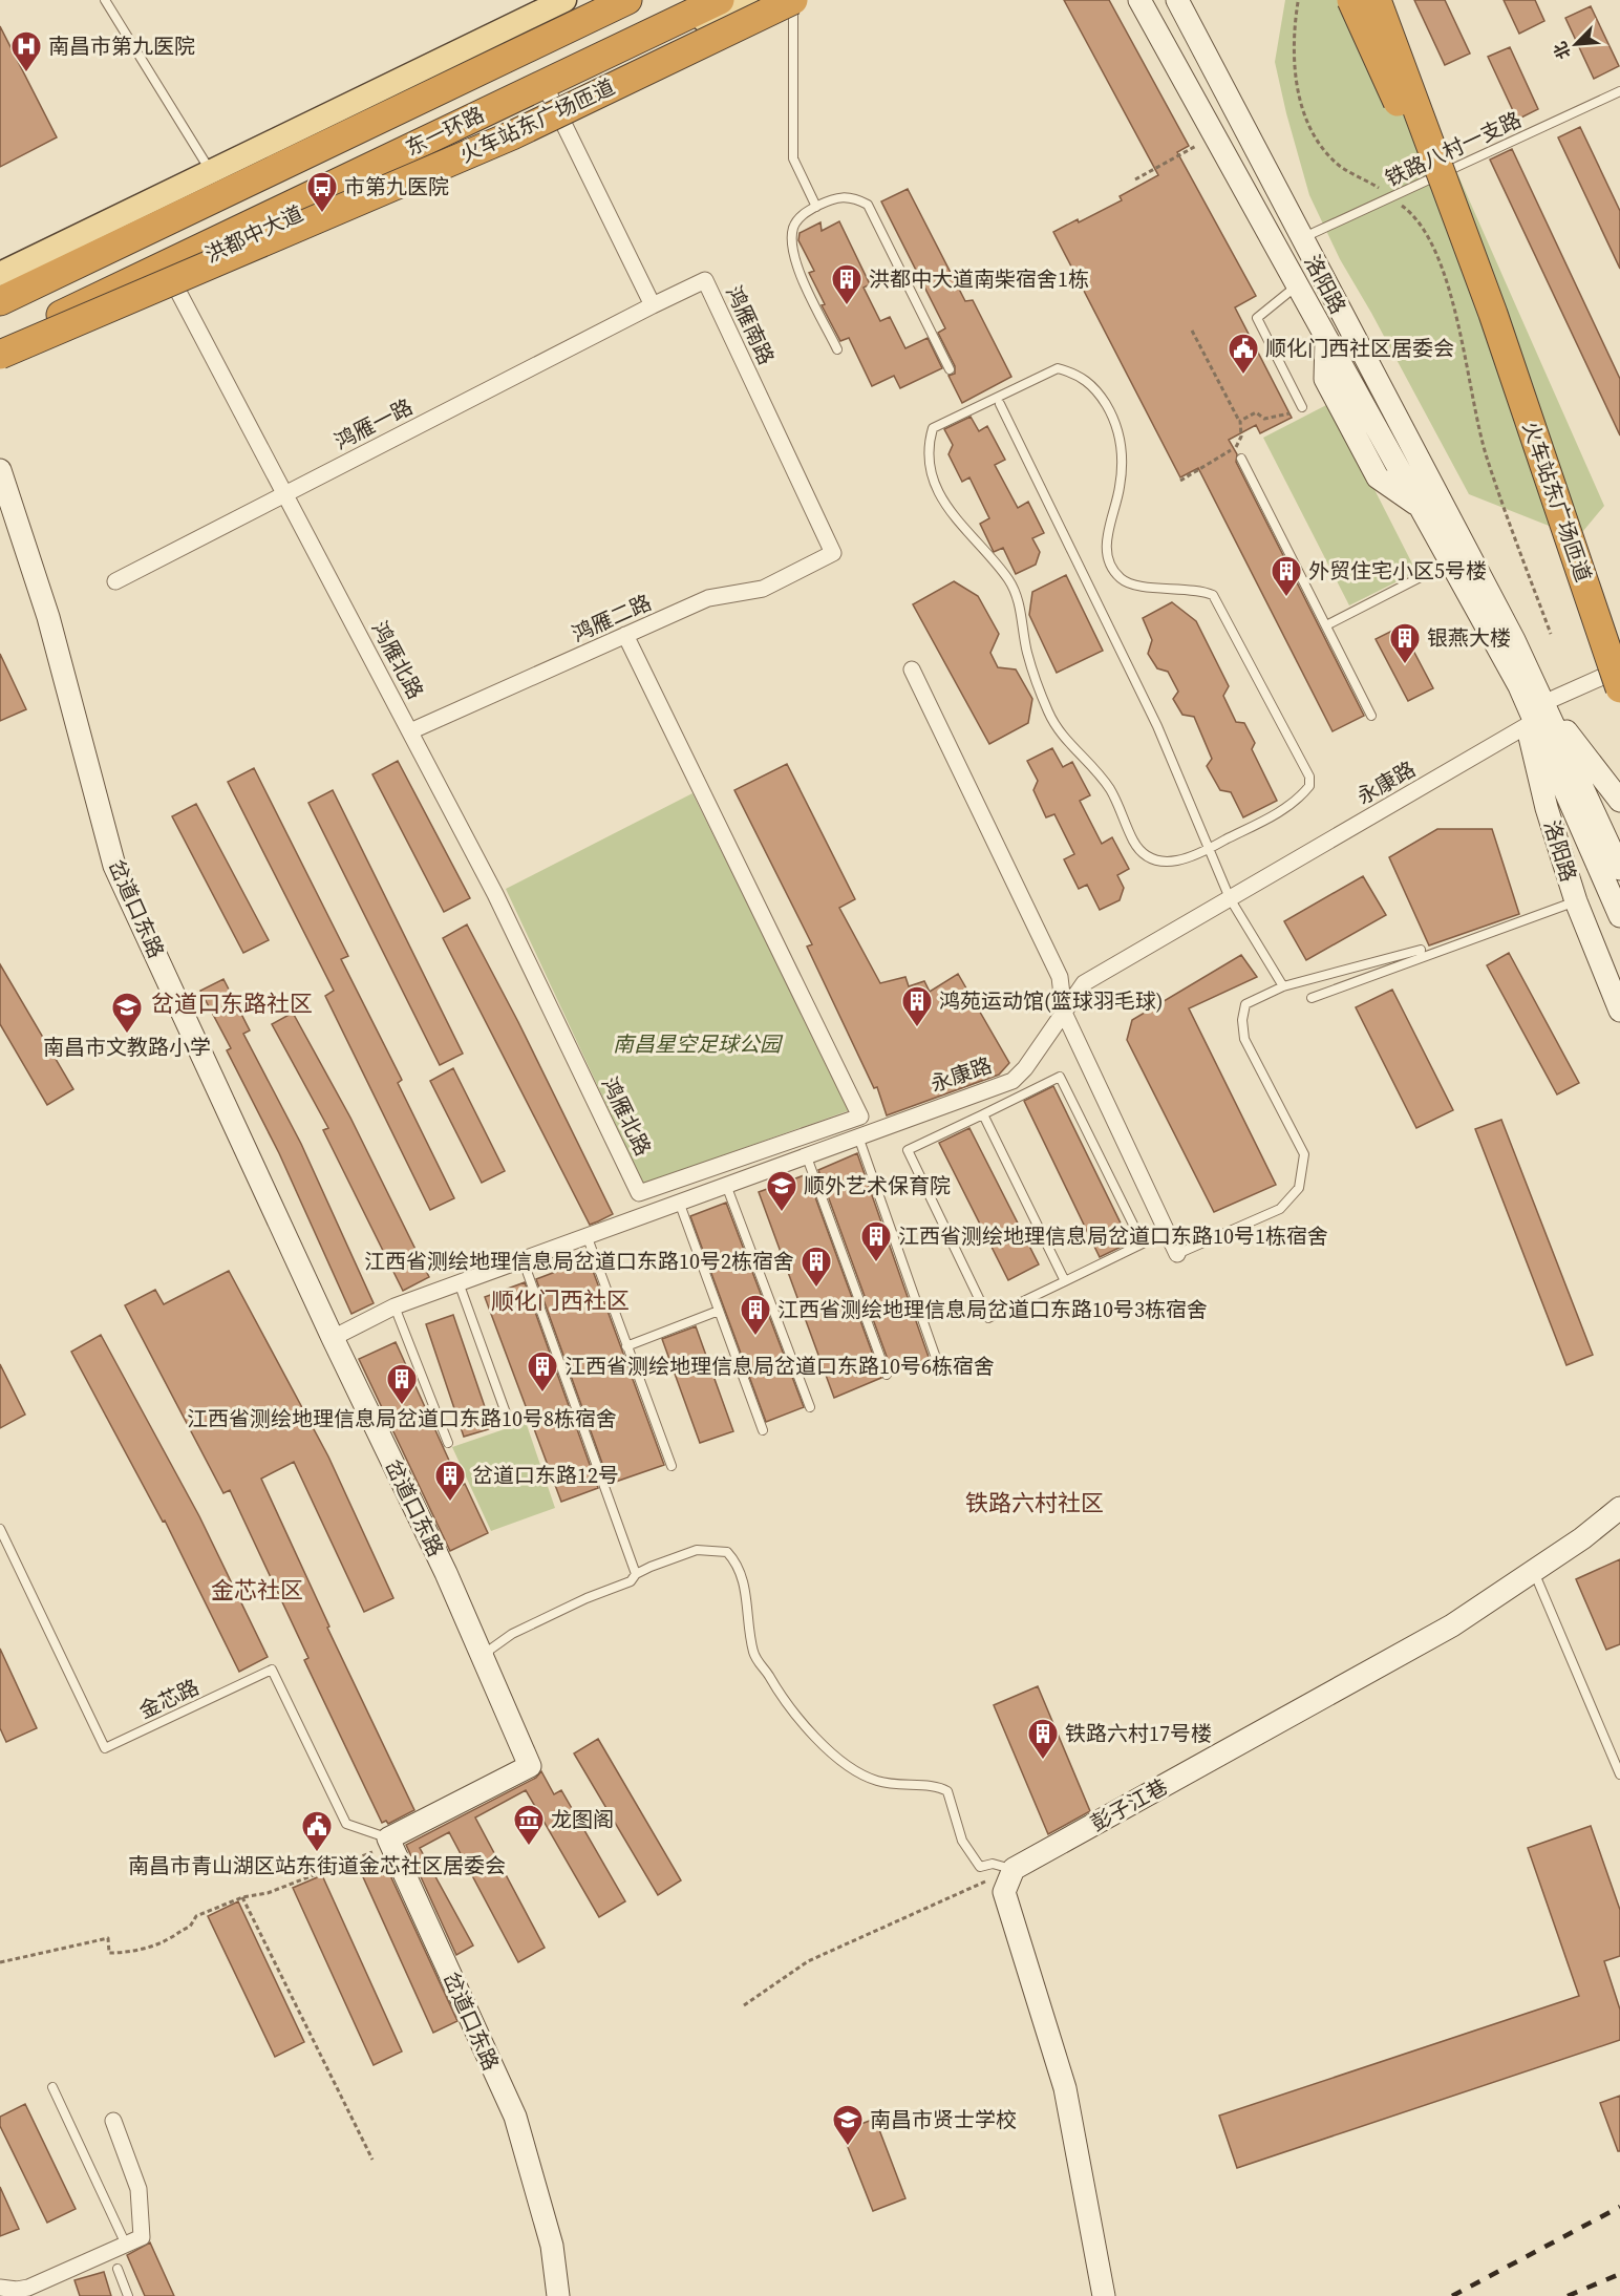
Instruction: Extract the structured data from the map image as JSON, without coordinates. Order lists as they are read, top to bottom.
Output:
{
  "streets": {
    "highway": ["火车站东广场匝道", "东一环路"],
    "main road": ["洪都中大道"],
    "street": [
      "洛阳路",
      "鸿雁南路",
      "鸿雁一路",
      "鸿雁二路",
      "鸿雁北路",
      "永康路",
      "岔道口东路",
      "彭子江巷"
    ],
    "lane": ["铁路八村一支路", "金芯路"]
  },
  "crossings": [
    ["火车站东广场匝道", "洪都中大道"],
    ["铁路八村一支路", "洛阳路"],
    ["洪都中大道", "鸿雁北路"],
    ["洛阳路", "永康路"],
    ["鸿雁南路", "鸿雁一路"],
    ["鸿雁南路", "鸿雁二路"],
    ["鸿雁一路", "鸿雁北路"],
    ["鸿雁二路", "鸿雁北路"],
    ["永康路", "岔道口东路"],
    ["岔道口东路", "金芯路"]
  ],
  "districts": [
    "岔道口东路社区",
    "顺化门西社区",
    "铁路六村社区",
    "金芯社区"
  ],
  "parks": ["南昌星空足球公园"],
  "places": {
    "hospital": ["南昌市第九医院"],
    "bus stop": ["市第九医院"],
    "building": [
      "洪都中大道南柴宿舍1栋",
      "外贸住宅小区5号楼",
      "银燕大楼",
      "鸿苑运动馆(篮球羽毛球)",
      "江西省测绘地理信息局岔道口东路10号1栋宿舍",
      "江西省测绘地理信息局岔道口东路10号2栋宿舍",
      "江西省测绘地理信息局岔道口东路10号3栋宿舍",
      "江西省测绘地理信息局岔道口东路10号6栋宿舍",
      "江西省测绘地理信息局岔道口东路10号8栋宿舍",
      "岔道口东路12号",
      "铁路六村17号楼"
    ],
    "public building": ["顺化门西社区居委会", "南昌市青山湖区站东街道金芯社区居委会"],
    "school or university": ["南昌市文教路小学", "顺外艺术保育院", "南昌市贤士学校"],
    "museum": ["龙图阁"]
  },
  "north": "bottom left"
}
